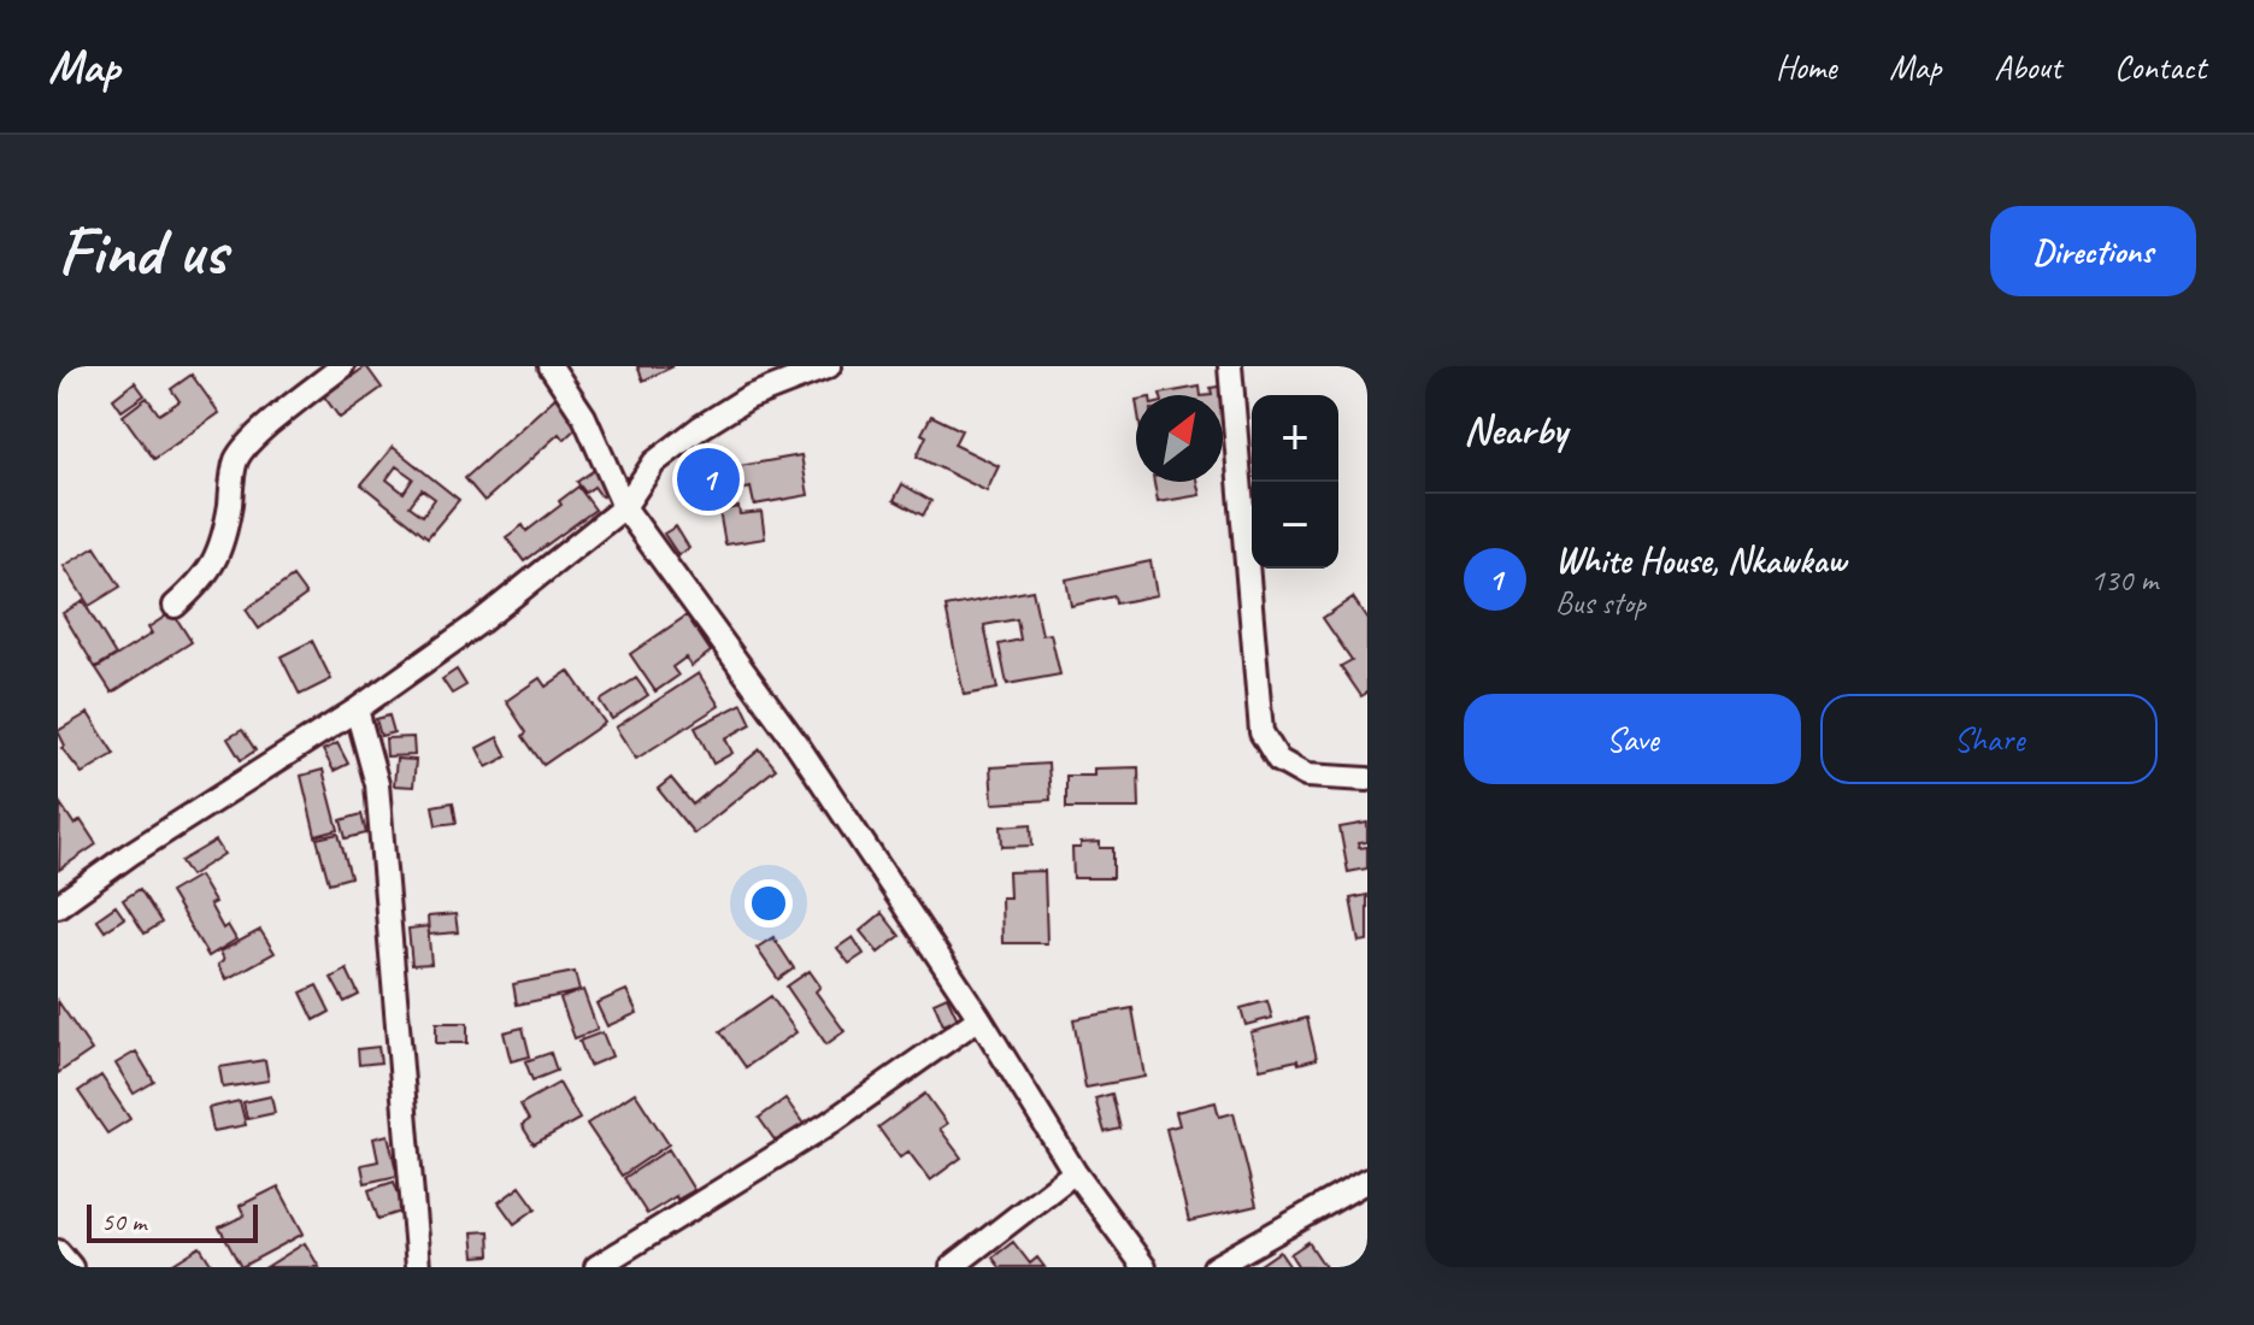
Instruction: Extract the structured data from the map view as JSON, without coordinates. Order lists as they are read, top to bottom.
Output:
{
  "scale_bar": "50 m",
  "north": "top right",
  "page": {
    "header": "Map",
    "nav": [
      "Home",
      "Map",
      "About",
      "Contact"
    ],
    "buttons": [
      "Directions",
      ["Save", "Share"]
    ],
    "title": "Find us",
    "heading": "Nearby",
    "map_buttons": ["+", "−"],
    "pins": "1",
    "list": [
      {
        "mark": "1",
        "name": "White House, Nkawkaw",
        "note": "Bus stop",
        "value": "130 m"
      }
    ],
    "scale": "50 m"
  }
}
